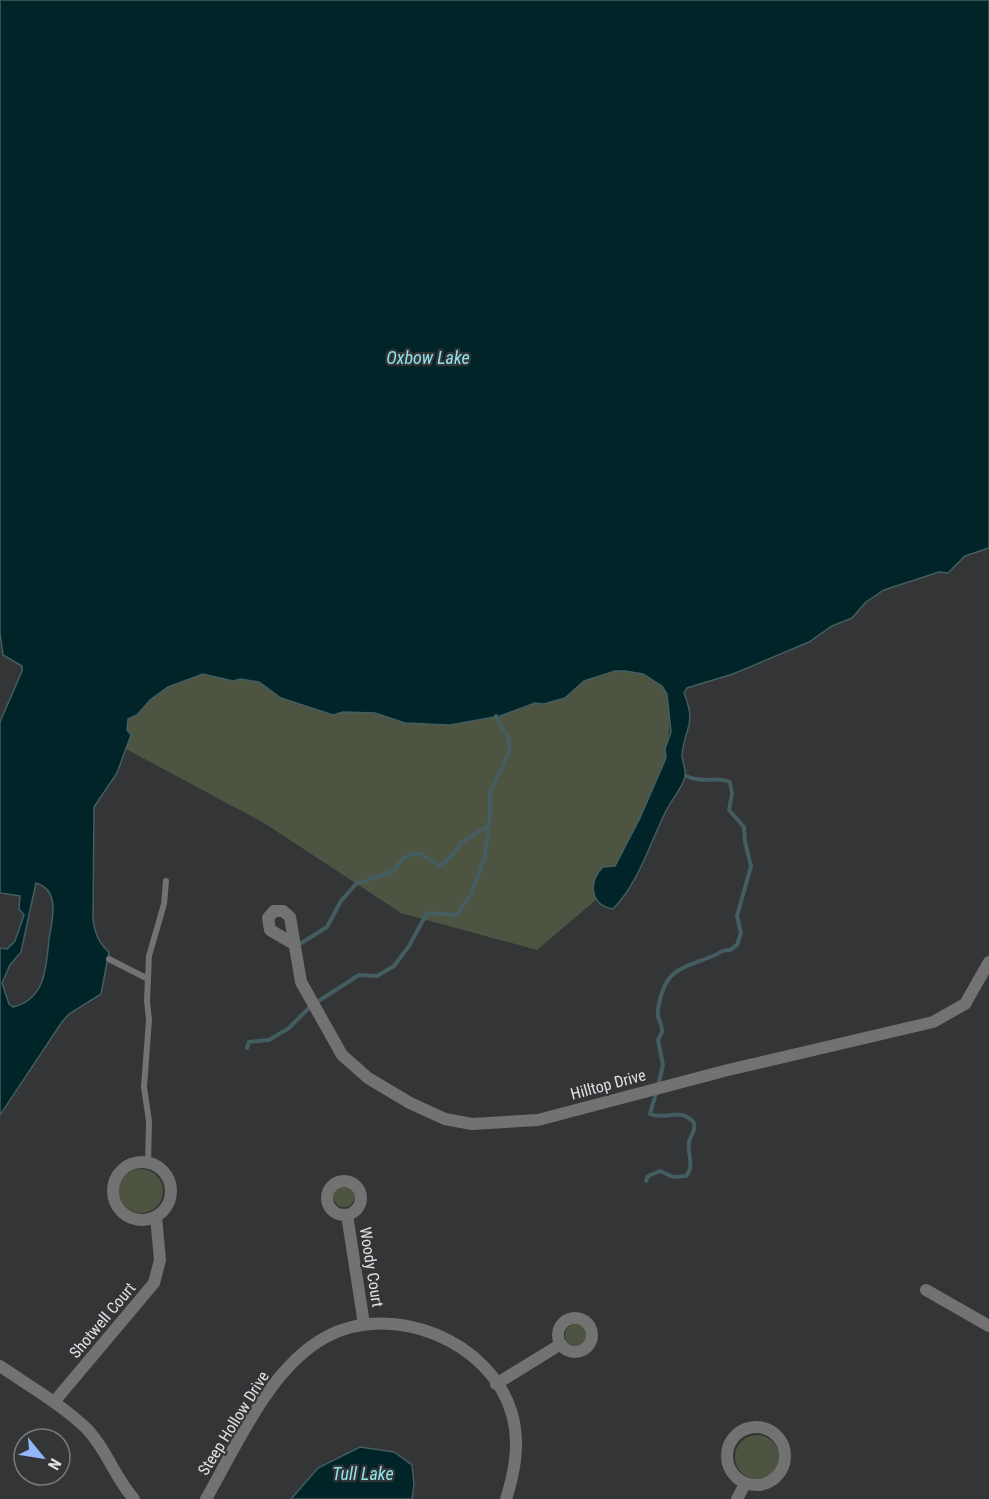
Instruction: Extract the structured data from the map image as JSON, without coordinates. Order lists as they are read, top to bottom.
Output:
{
  "streets": {
    "street": [
      "Hilltop Drive",
      "Woody Court",
      "Shotwell Court",
      "Steep Hollow Drive"
    ]
  },
  "crossings": [
    ["Woody Court", "Steep Hollow Drive"]
  ],
  "water": ["Oxbow Lake", "Tull Lake"],
  "north": "bottom right"
}
